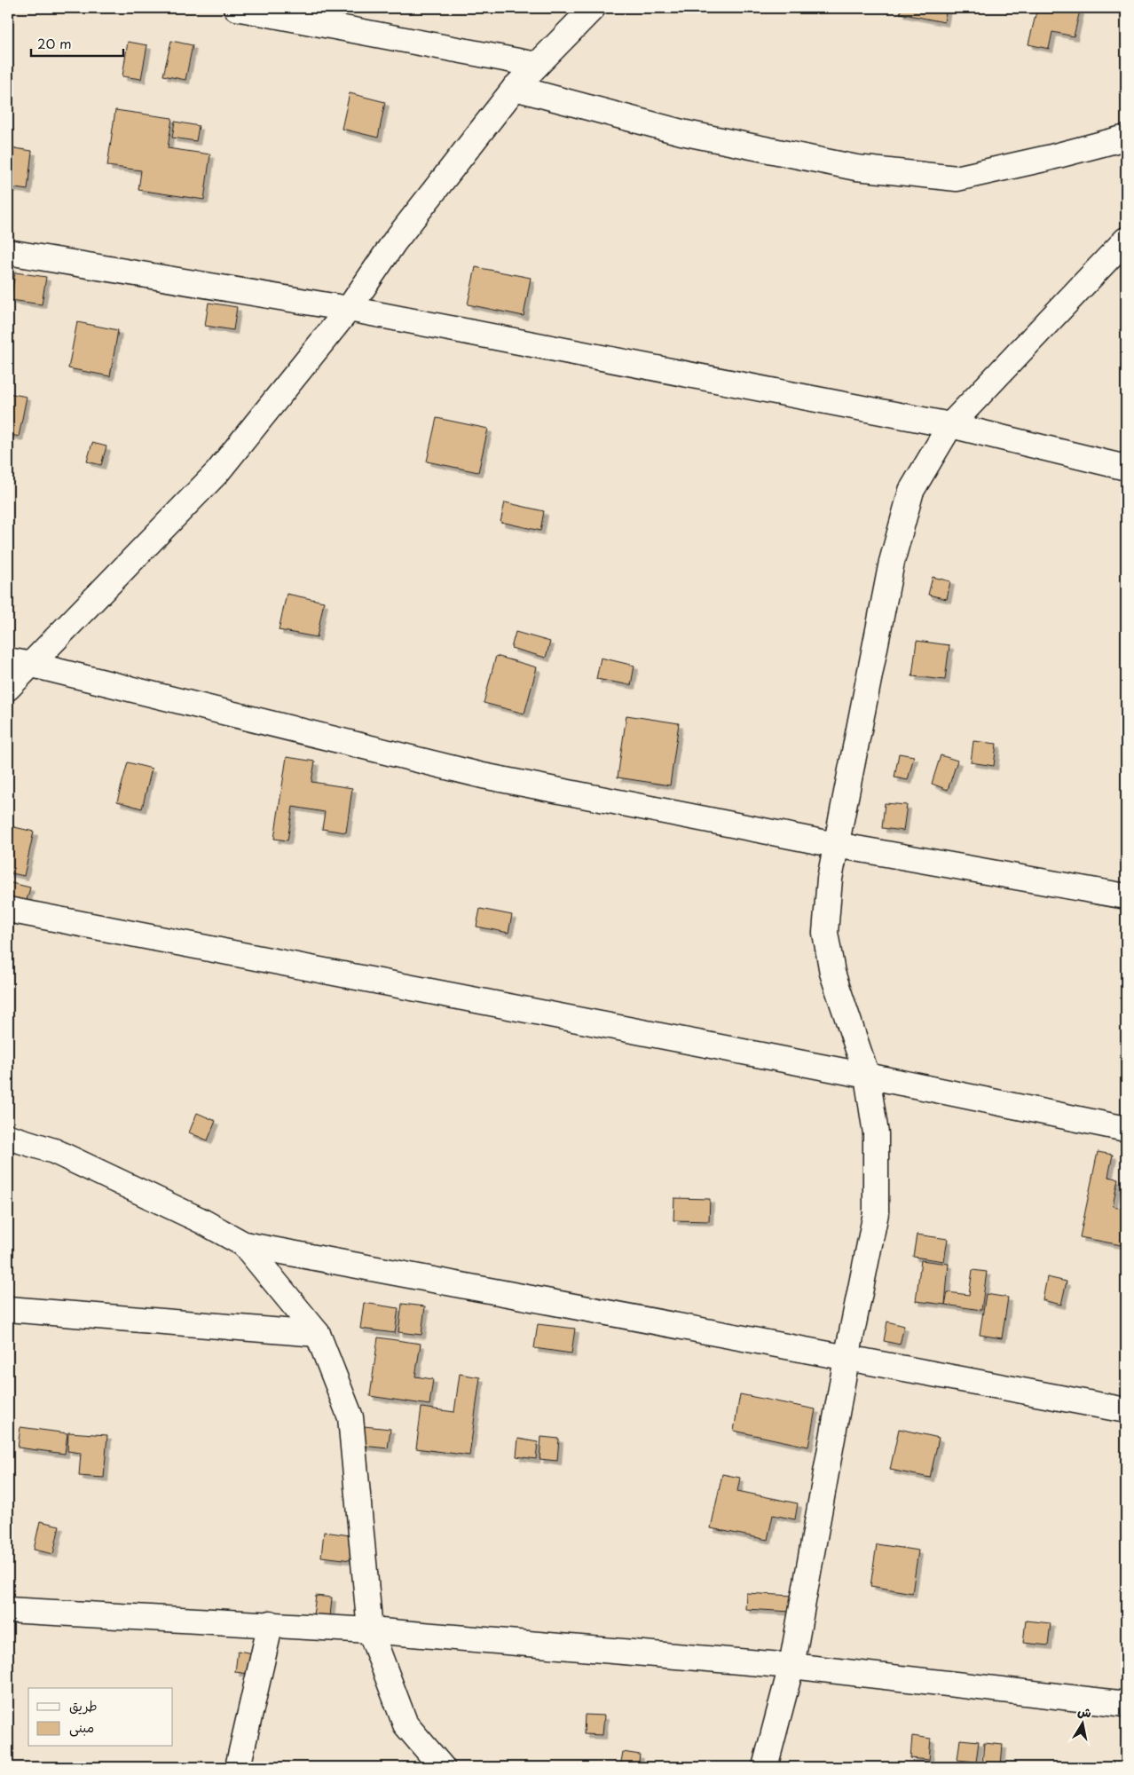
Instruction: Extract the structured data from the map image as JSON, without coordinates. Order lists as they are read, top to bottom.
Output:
{
  "legend": ["طريق", "مبنى"],
  "scale_bar": "20 m",
  "north": "top"
}
